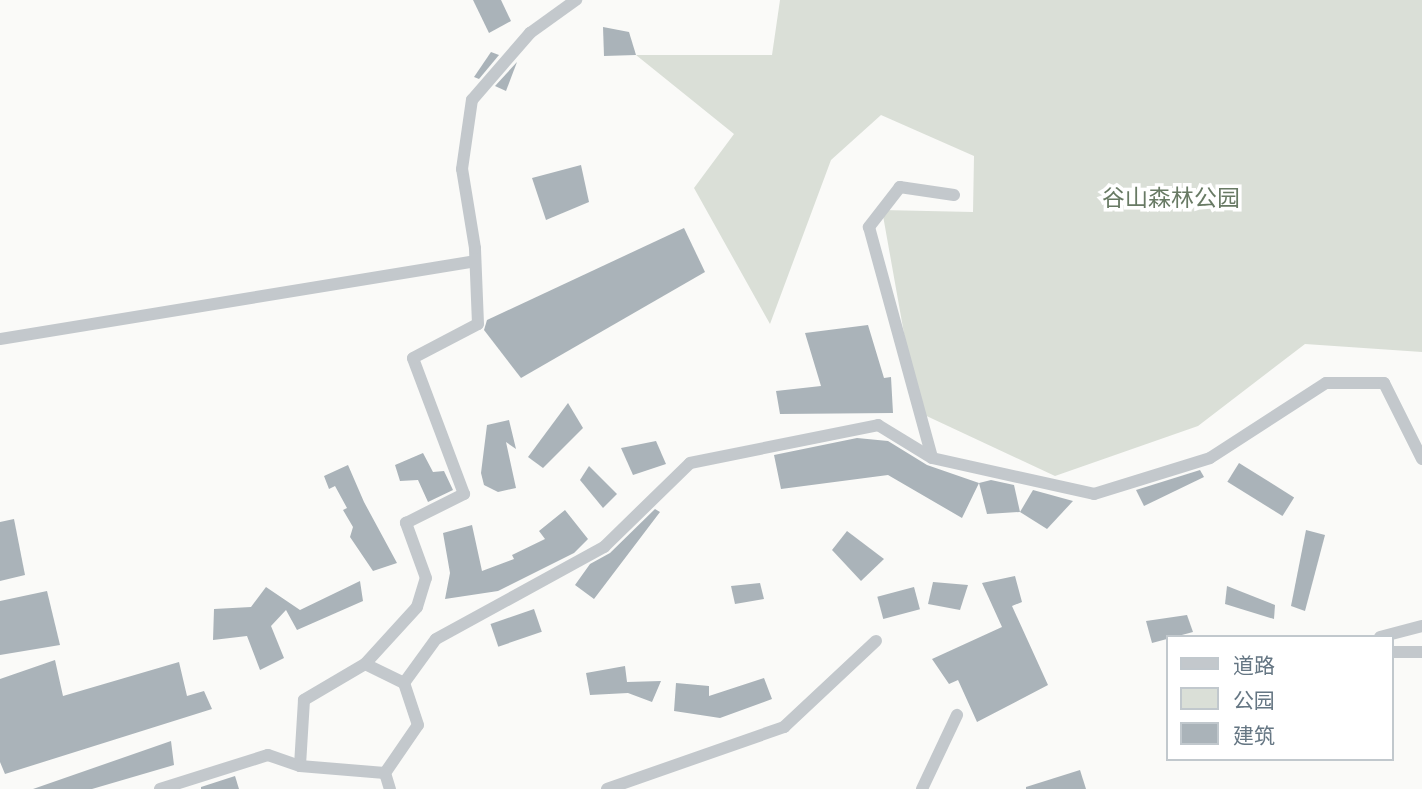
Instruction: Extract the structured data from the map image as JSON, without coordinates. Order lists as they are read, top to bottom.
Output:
{
  "parks": ["谷山森林公园"],
  "legend": ["道路", "公园", "建筑"]
}
